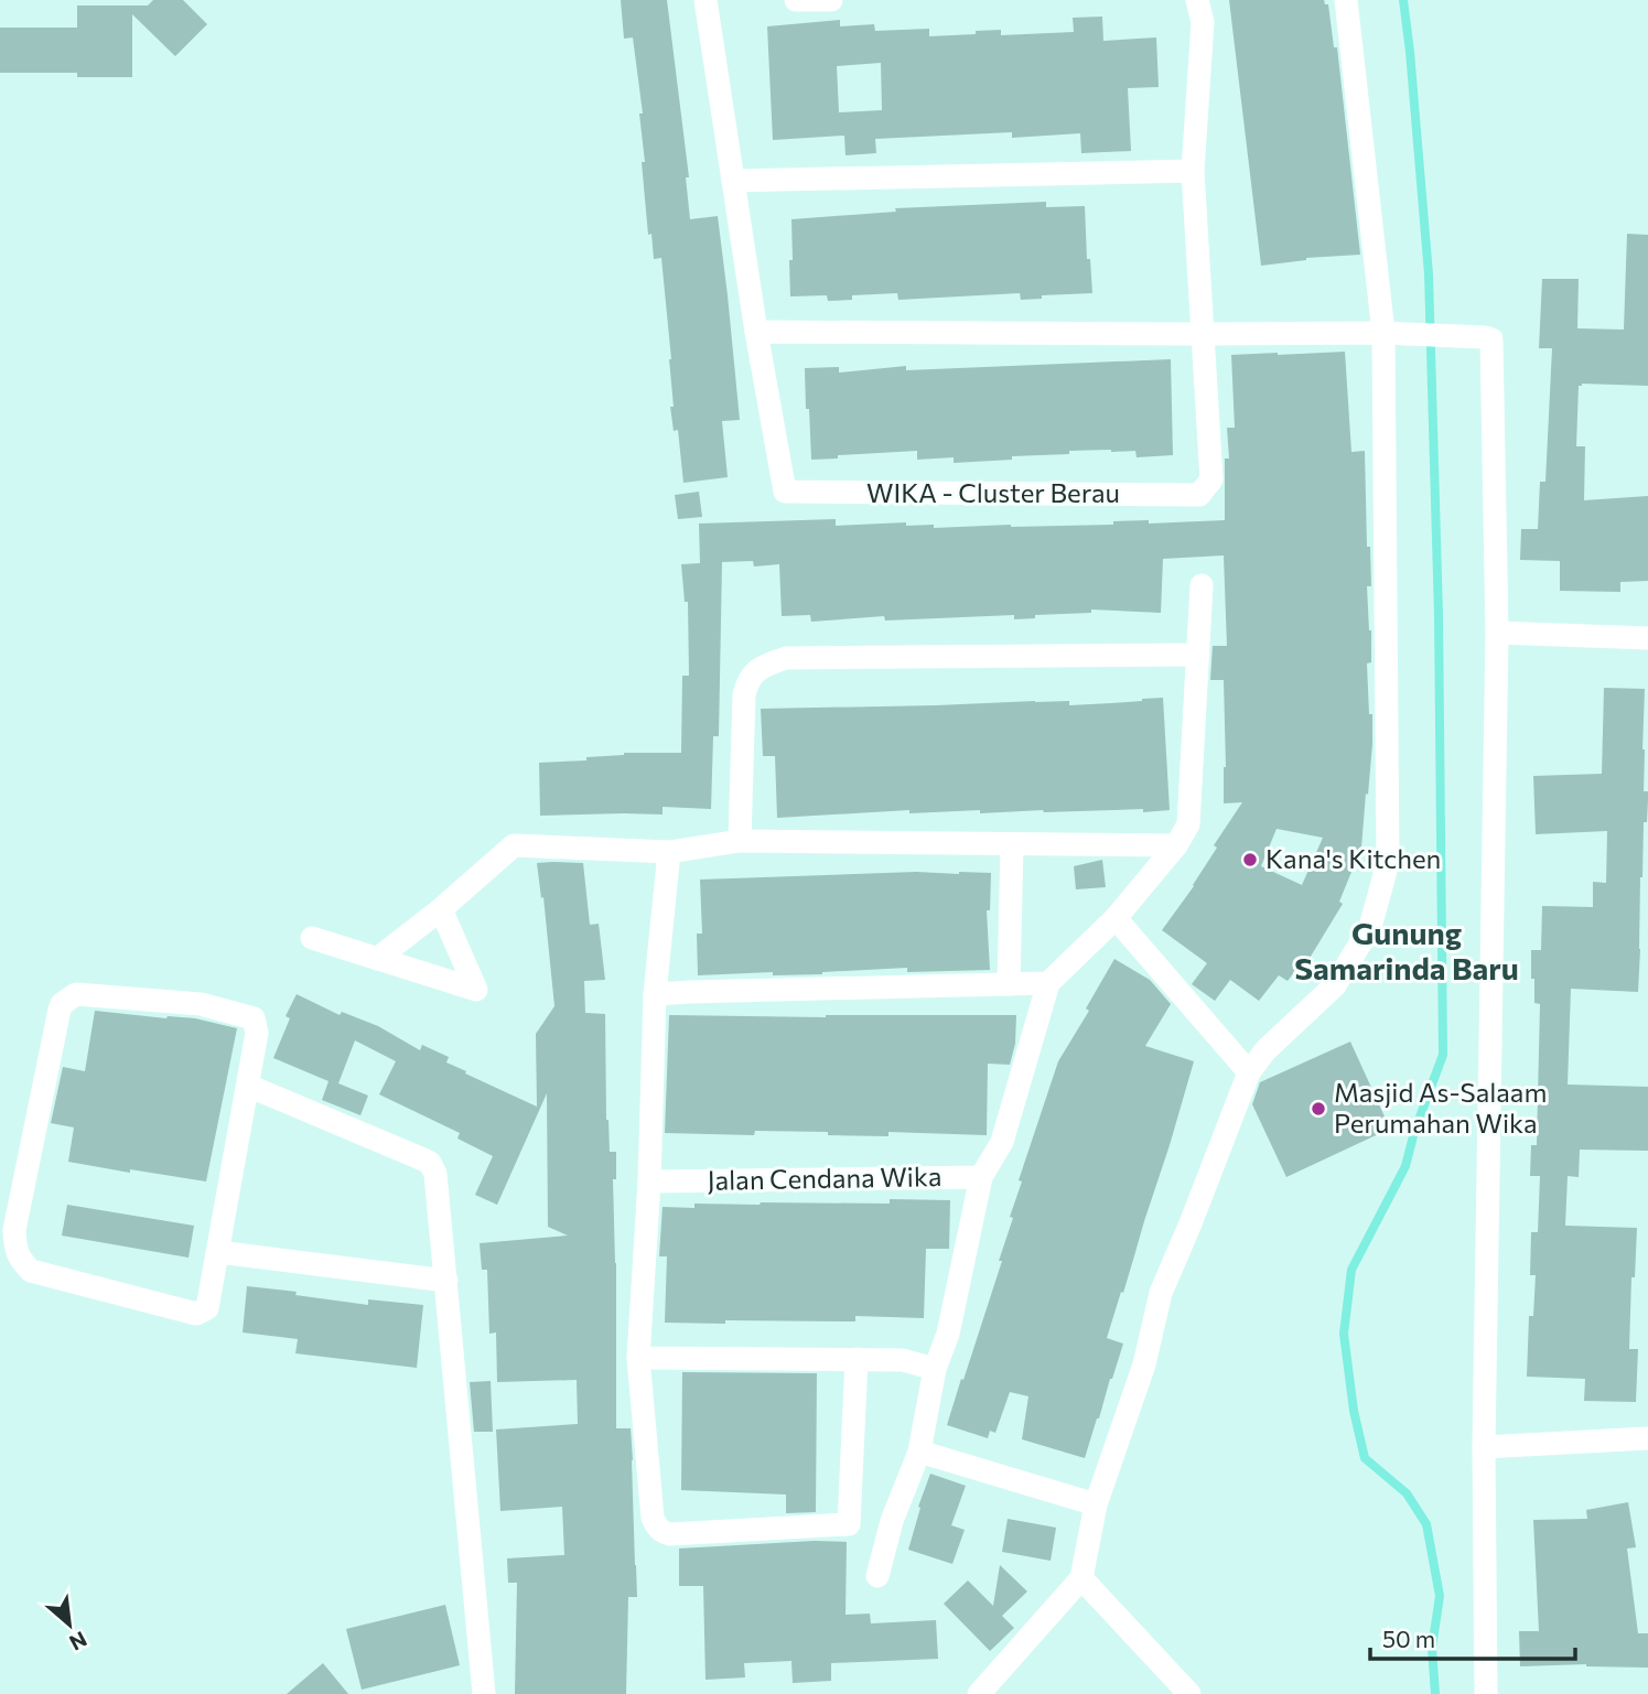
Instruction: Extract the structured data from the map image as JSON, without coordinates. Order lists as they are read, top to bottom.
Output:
{
  "streets": {
    "street": ["WIKA - Cluster Berau", "Jalan Cendana Wika"]
  },
  "districts": ["Gunung Samarinda Baru"],
  "places": ["Kana's Kitchen", "Masjid As-Salaam Perumahan Wika"],
  "scale_bar": "50 m",
  "north": "bottom right"
}
